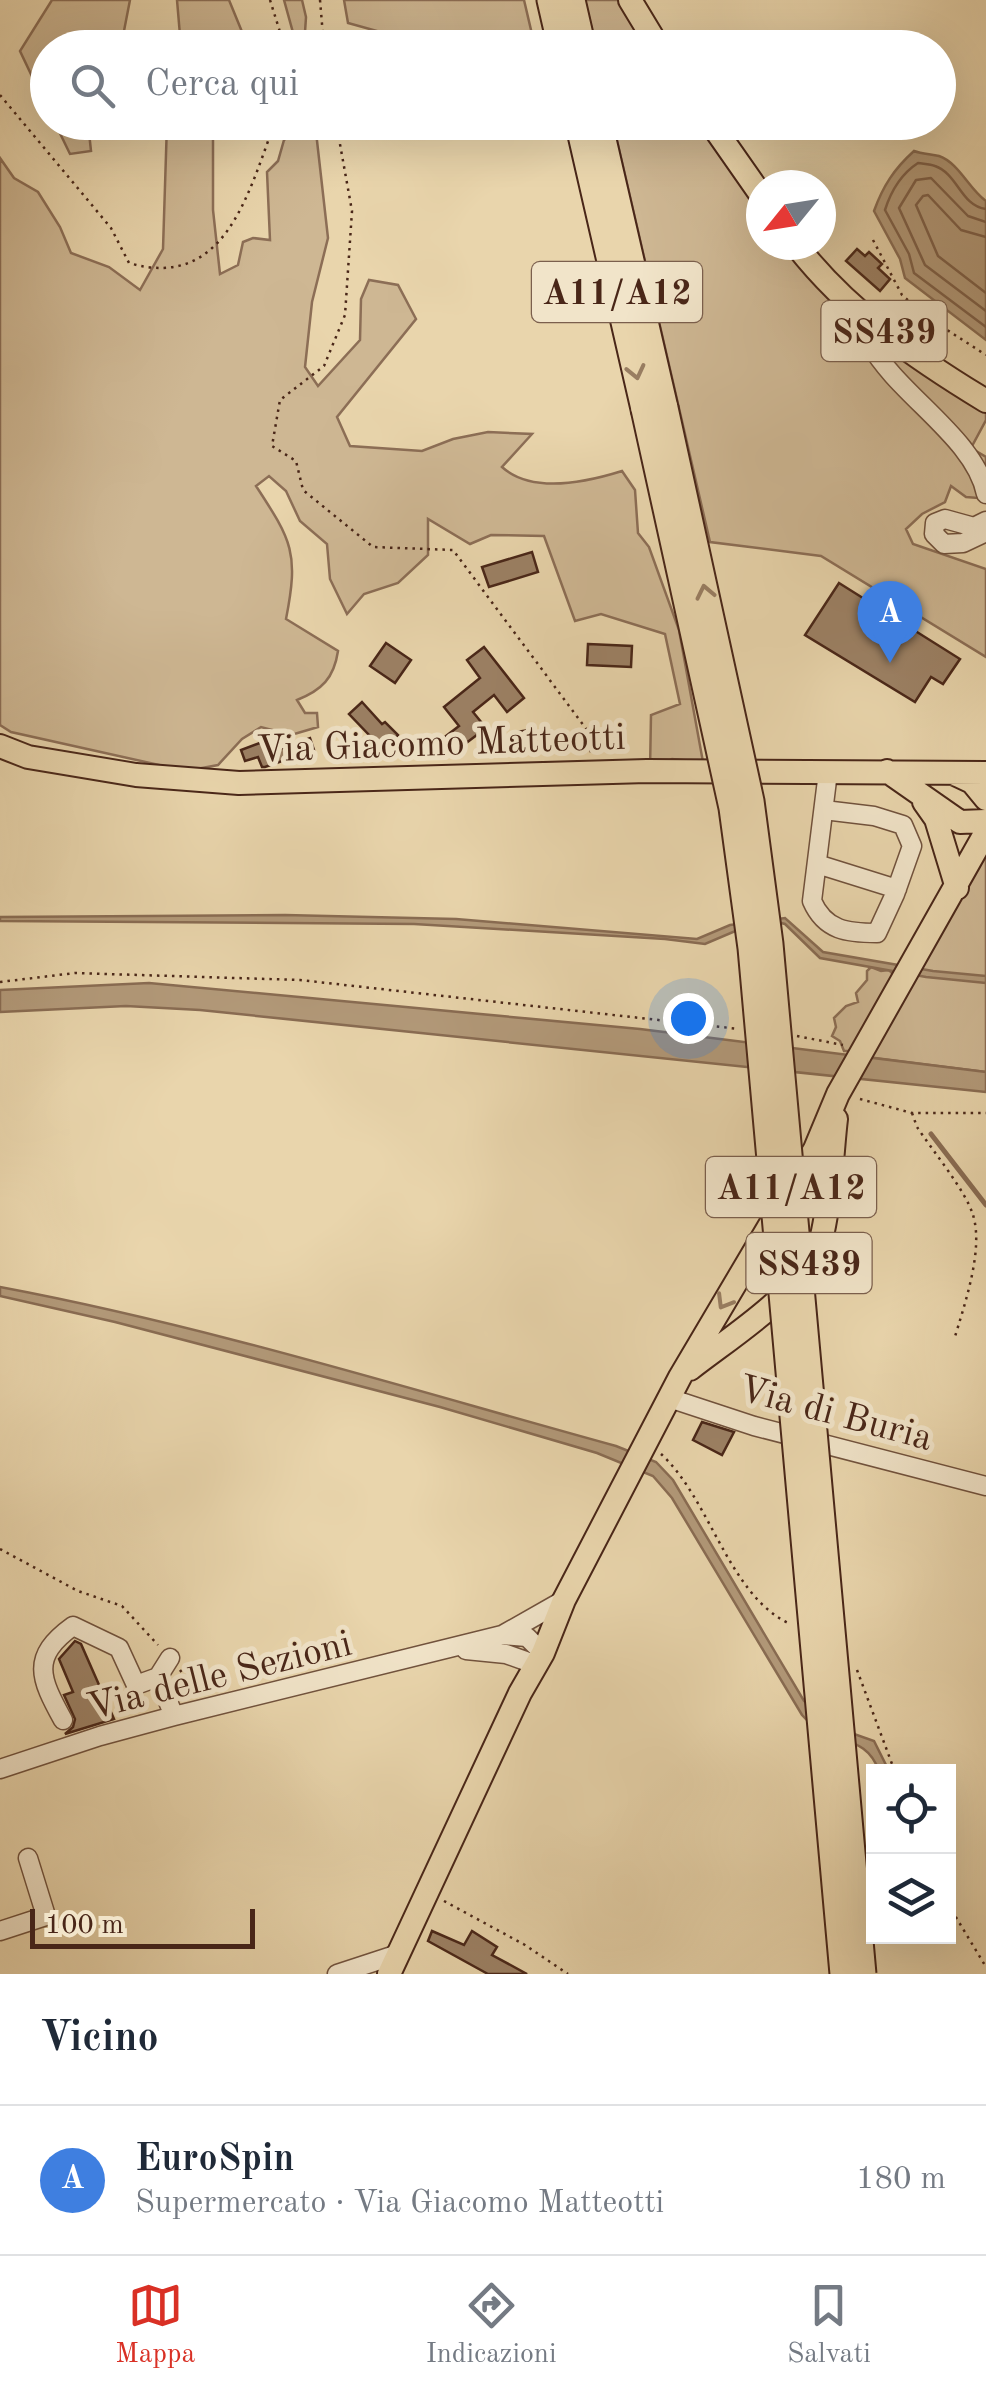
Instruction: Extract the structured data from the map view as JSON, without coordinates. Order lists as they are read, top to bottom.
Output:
{
  "streets": {
    "highway": ["A11/A12"],
    "main road": ["SS439", "Via Giacomo Matteotti"],
    "street": ["Via di Buria", "Via delle Sezioni"]
  },
  "crossings": [
    ["SS439", "Via di Buria"],
    ["SS439", "Via delle Sezioni"]
  ],
  "scale_bar": "100 m",
  "north": "bottom left",
  "page": {
    "search": "Cerca qui",
    "pins": "A",
    "scale": "100 m",
    "heading": "Vicino",
    "list": [
      {
        "mark": "A",
        "name": "EuroSpin",
        "note": "Supermercato · Via Giacomo Matteotti",
        "value": "180 m"
      }
    ],
    "nav": ["Mappa", "Indicazioni", "Salvati"]
  }
}
